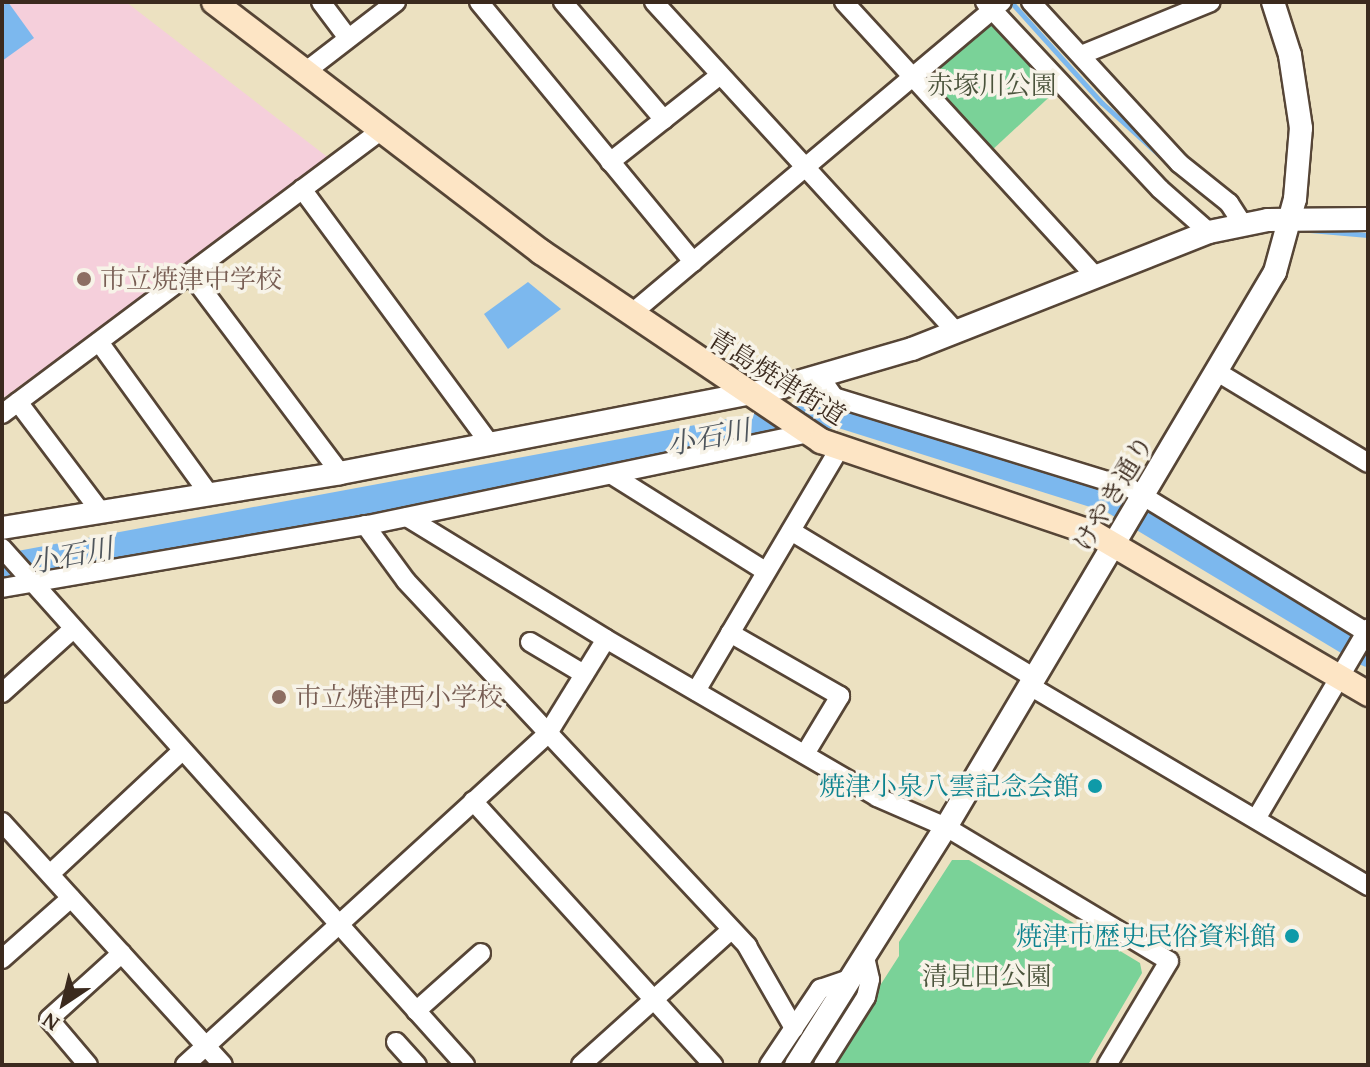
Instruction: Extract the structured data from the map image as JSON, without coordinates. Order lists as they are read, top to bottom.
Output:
{
  "streets": {
    "main road": ["青島焼津街道"],
    "street": ["けやき通り"]
  },
  "crossings": [
    ["青島焼津街道", "けやき通り"]
  ],
  "water": ["小石川"],
  "parks": ["赤塚川公園", "清見田公園"],
  "places": [
    "市立焼津中学校",
    "市立焼津西小学校",
    "焼津小泉八雲記念会館",
    "焼津市歴史民俗資料館"
  ],
  "north": "bottom left"
}
